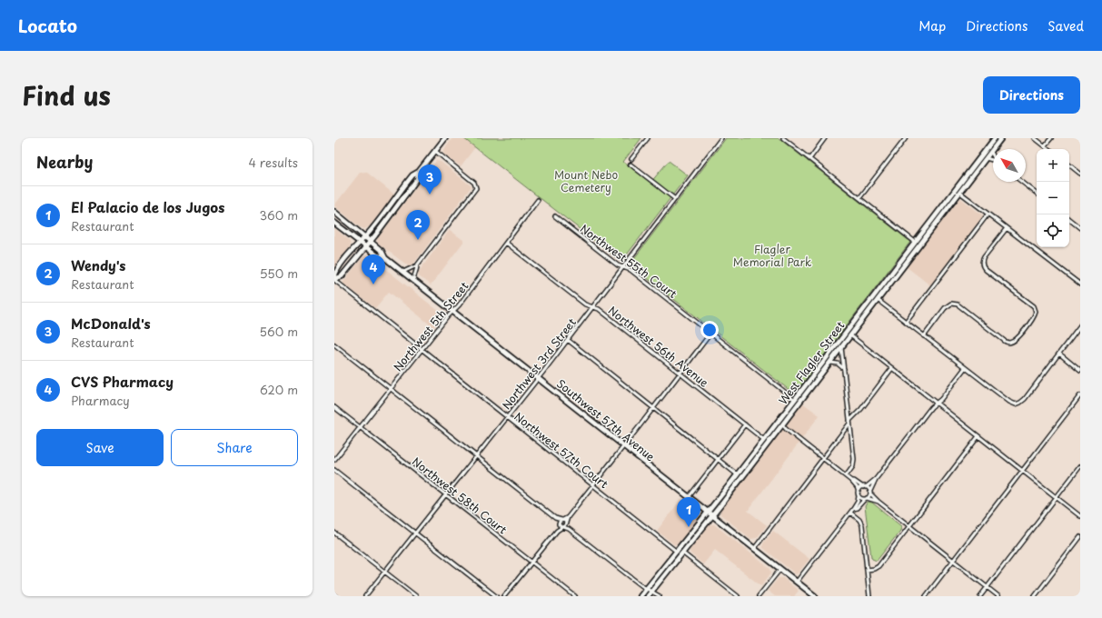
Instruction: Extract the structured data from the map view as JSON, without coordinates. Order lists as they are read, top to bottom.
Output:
{
  "streets": {
    "main road": ["West Flagler Street", "Southwest 57th Avenue"],
    "street": [
      "Northwest 55th Court",
      "Northwest 5th Street",
      "Northwest 56th Avenue",
      "Northwest 3rd Street",
      "Northwest 57th Court",
      "Northwest 58th Court"
    ]
  },
  "crossings": [
    ["Northwest 55th Court", "West Flagler Street"],
    ["Northwest 55th Court", "Northwest 3rd Street"],
    ["Northwest 5th Street", "Northwest 56th Avenue"],
    ["Northwest 5th Street", "Southwest 57th Avenue"],
    ["Northwest 5th Street", "Northwest 57th Court"],
    ["Northwest 5th Street", "Northwest 58th Court"],
    ["Northwest 56th Avenue", "West Flagler Street"],
    ["Northwest 56th Avenue", "Northwest 3rd Street"],
    ["West Flagler Street", "Southwest 57th Avenue"],
    ["West Flagler Street", "Northwest 57th Court"],
    ["Northwest 3rd Street", "Southwest 57th Avenue"],
    ["Northwest 3rd Street", "Northwest 57th Court"],
    ["Northwest 3rd Street", "Northwest 58th Court"]
  ],
  "parks": ["Mount Nebo Cemetery", "Flagler Memorial Park"],
  "north": "top left",
  "page": {
    "header": "Locato",
    "nav": ["Map", "Directions", "Saved"],
    "title": "Find us",
    "buttons": [
      "Directions",
      ["Save", "Share"]
    ],
    "heading": ["Nearby", "4 results"],
    "map_buttons": ["+", "−"],
    "pins": [
      "3",
      "2",
      "4",
      "1"
    ],
    "list": [
      {
        "mark": "1",
        "name": "El Palacio de los Jugos",
        "note": "Restaurant",
        "value": "360 m"
      },
      {
        "mark": "2",
        "name": "Wendy's",
        "note": "Restaurant",
        "value": "550 m"
      },
      {
        "mark": "3",
        "name": "McDonald's",
        "note": "Restaurant",
        "value": "560 m"
      },
      {
        "mark": "4",
        "name": "CVS Pharmacy",
        "note": "Pharmacy",
        "value": "620 m"
      }
    ]
  }
}
